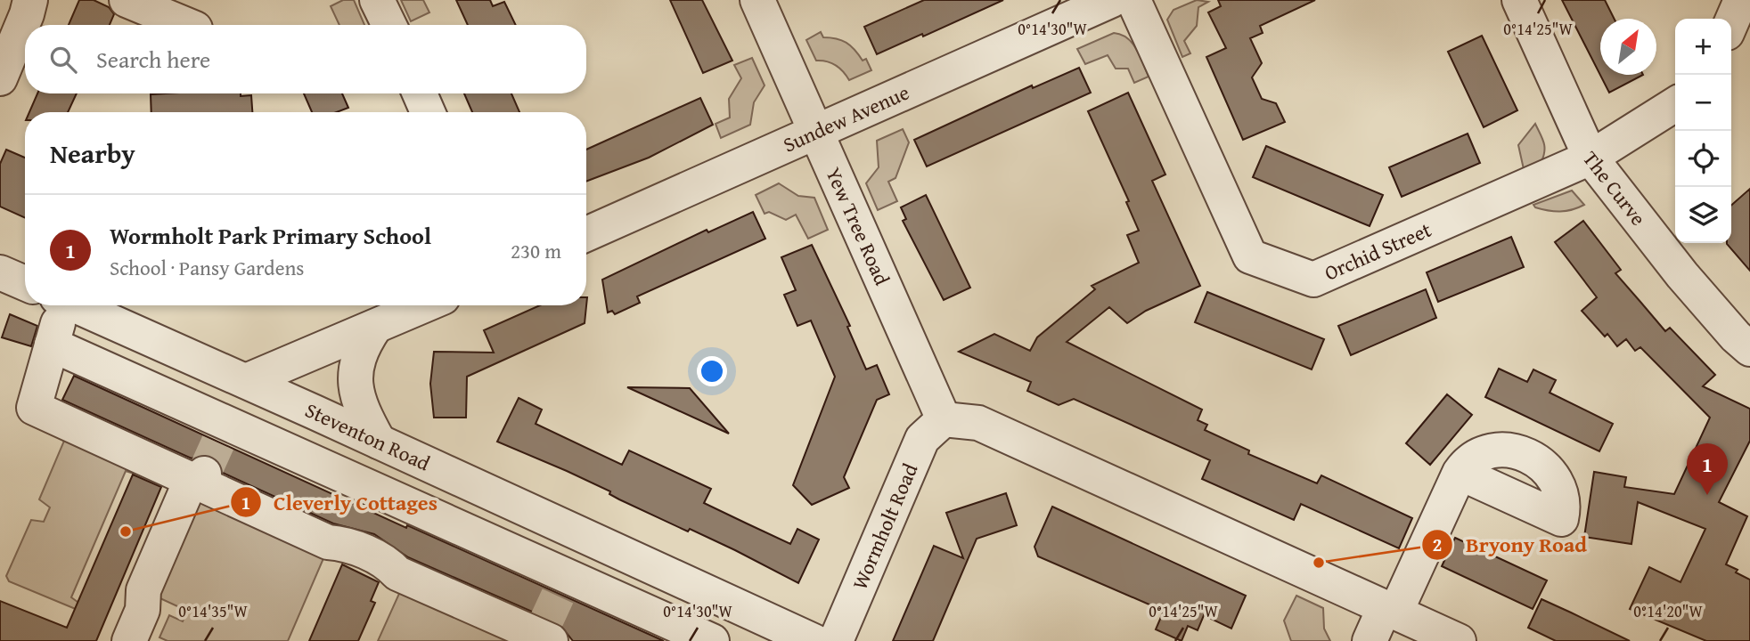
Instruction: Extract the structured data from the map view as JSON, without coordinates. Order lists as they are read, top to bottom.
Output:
{
  "streets": {
    "street": [
      "Sundew Avenue",
      "The Curve",
      "Yew Tree Road",
      "Orchid Street",
      "Steventon Road",
      "Wormholt Road"
    ]
  },
  "crossings": [
    ["Sundew Avenue", "Yew Tree Road"],
    ["The Curve", "Orchid Street"],
    ["Yew Tree Road", "Wormholt Road"]
  ],
  "places": ["Cleverly Cottages", "Bryony Road"],
  "north": "top right",
  "page": {
    "map_buttons": ["+", "−"],
    "search": "Search here",
    "heading": "Nearby",
    "list": [
      {
        "mark": "1",
        "name": "Wormholt Park Primary School",
        "note": "School · Pansy Gardens",
        "value": "230 m"
      }
    ],
    "pins": "1"
  },
  "coordinates": [
    "0°14'30\"W",
    "0°14'25\"W",
    "0°14'35\"W",
    "0°14'20\"W"
  ]
}
